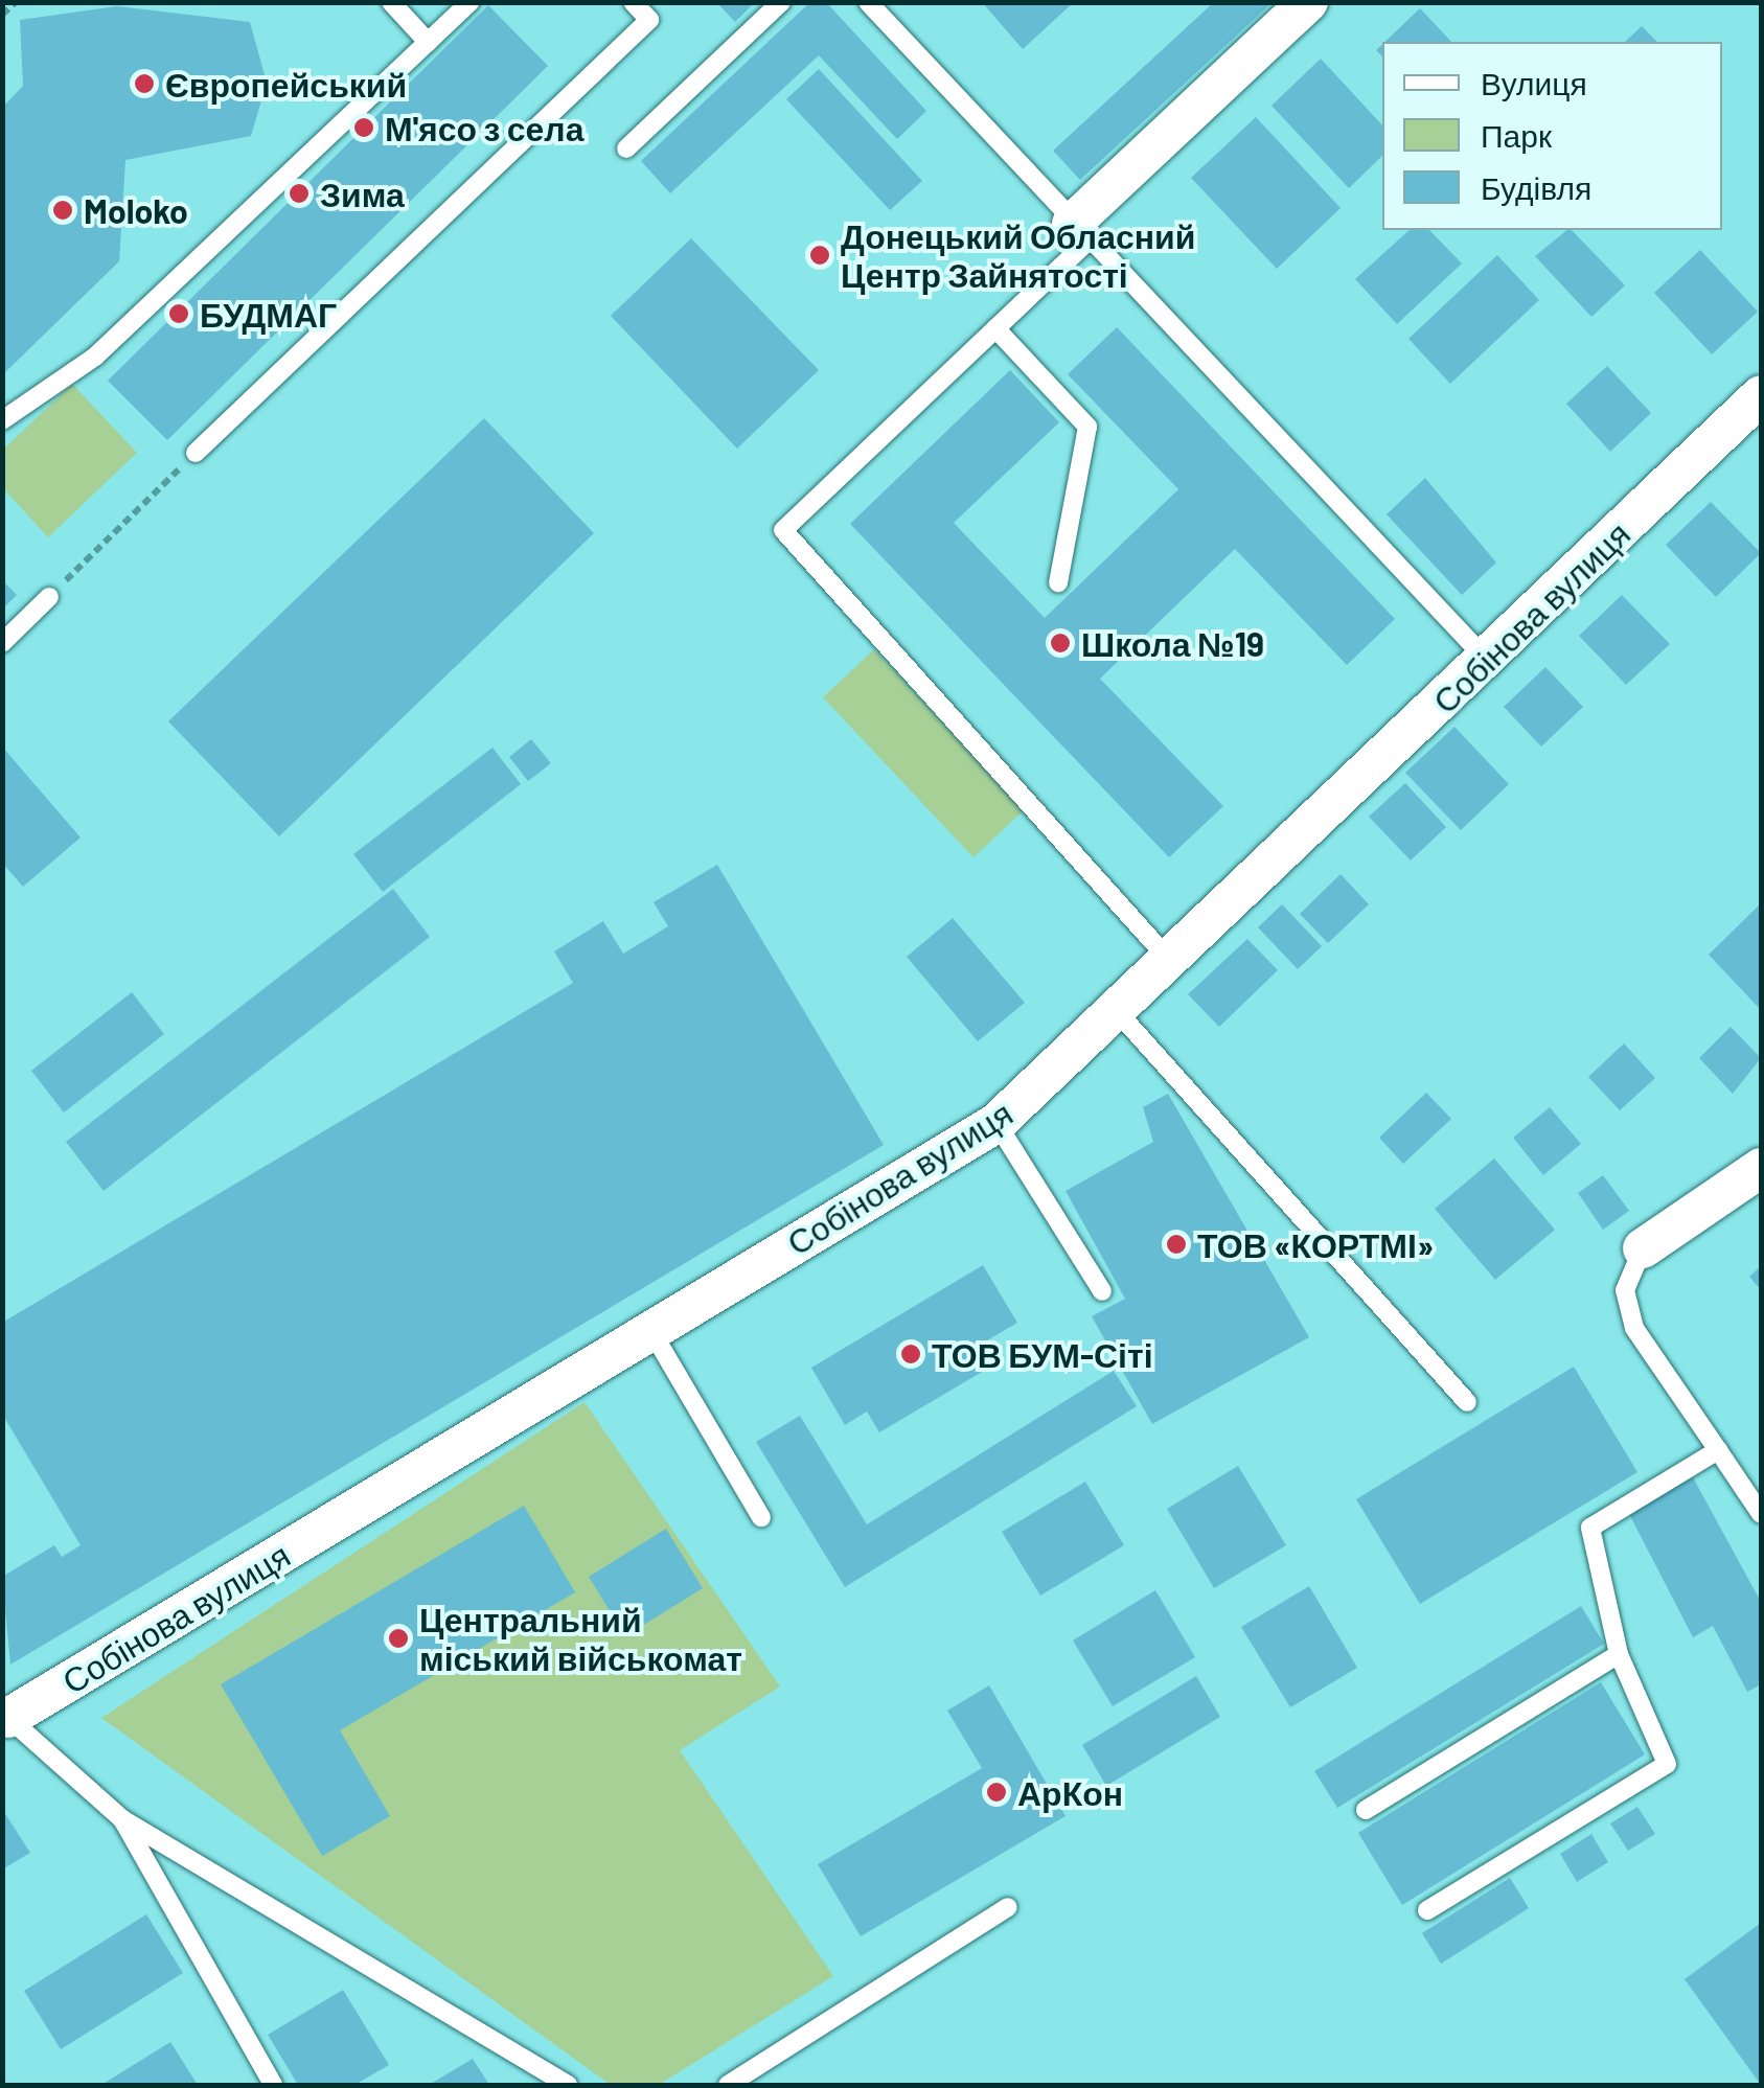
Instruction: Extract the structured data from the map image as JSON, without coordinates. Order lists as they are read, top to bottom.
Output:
{
  "streets": {
    "street": ["Собінова вулиця"]
  },
  "places": [
    "Європейський",
    "М'ясо з села",
    "Зима",
    "Moloko",
    "Донецький Обласний Центр Зайнятості",
    "БУДМАГ",
    "Школа №19",
    "ТОВ «КОРТМІ»",
    "ТОВ БУМ-Сіті",
    "Центральний міський військомат",
    "АрКон"
  ],
  "legend": ["Вулиця", "Парк", "Будівля"]
}
